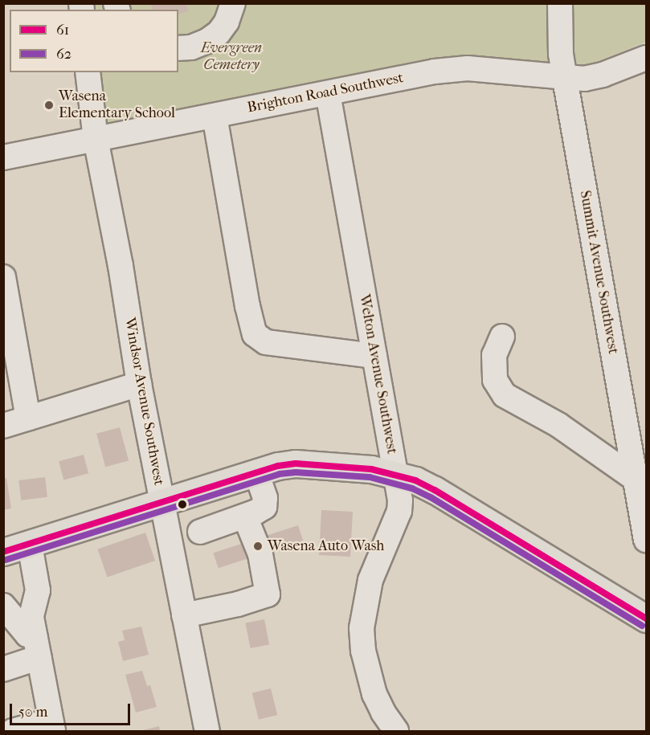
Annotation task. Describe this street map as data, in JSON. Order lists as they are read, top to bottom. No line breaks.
{"streets":{"street":["Brighton Road Southwest","Summit Avenue Southwest","Welton Avenue Southwest","Windsor Avenue Southwest"]},"crossings":[["Brighton Road Southwest","Summit Avenue Southwest"],["Brighton Road Southwest","Welton Avenue Southwest"],["Brighton Road Southwest","Windsor Avenue Southwest"]],"parks":["Evergreen Cemetery"],"places":["Wasena Elementary School","Wasena Auto Wash"],"lines":["transit line 61","transit line 62"],"legend":["61","62"],"scale_bar":"50 m"}
